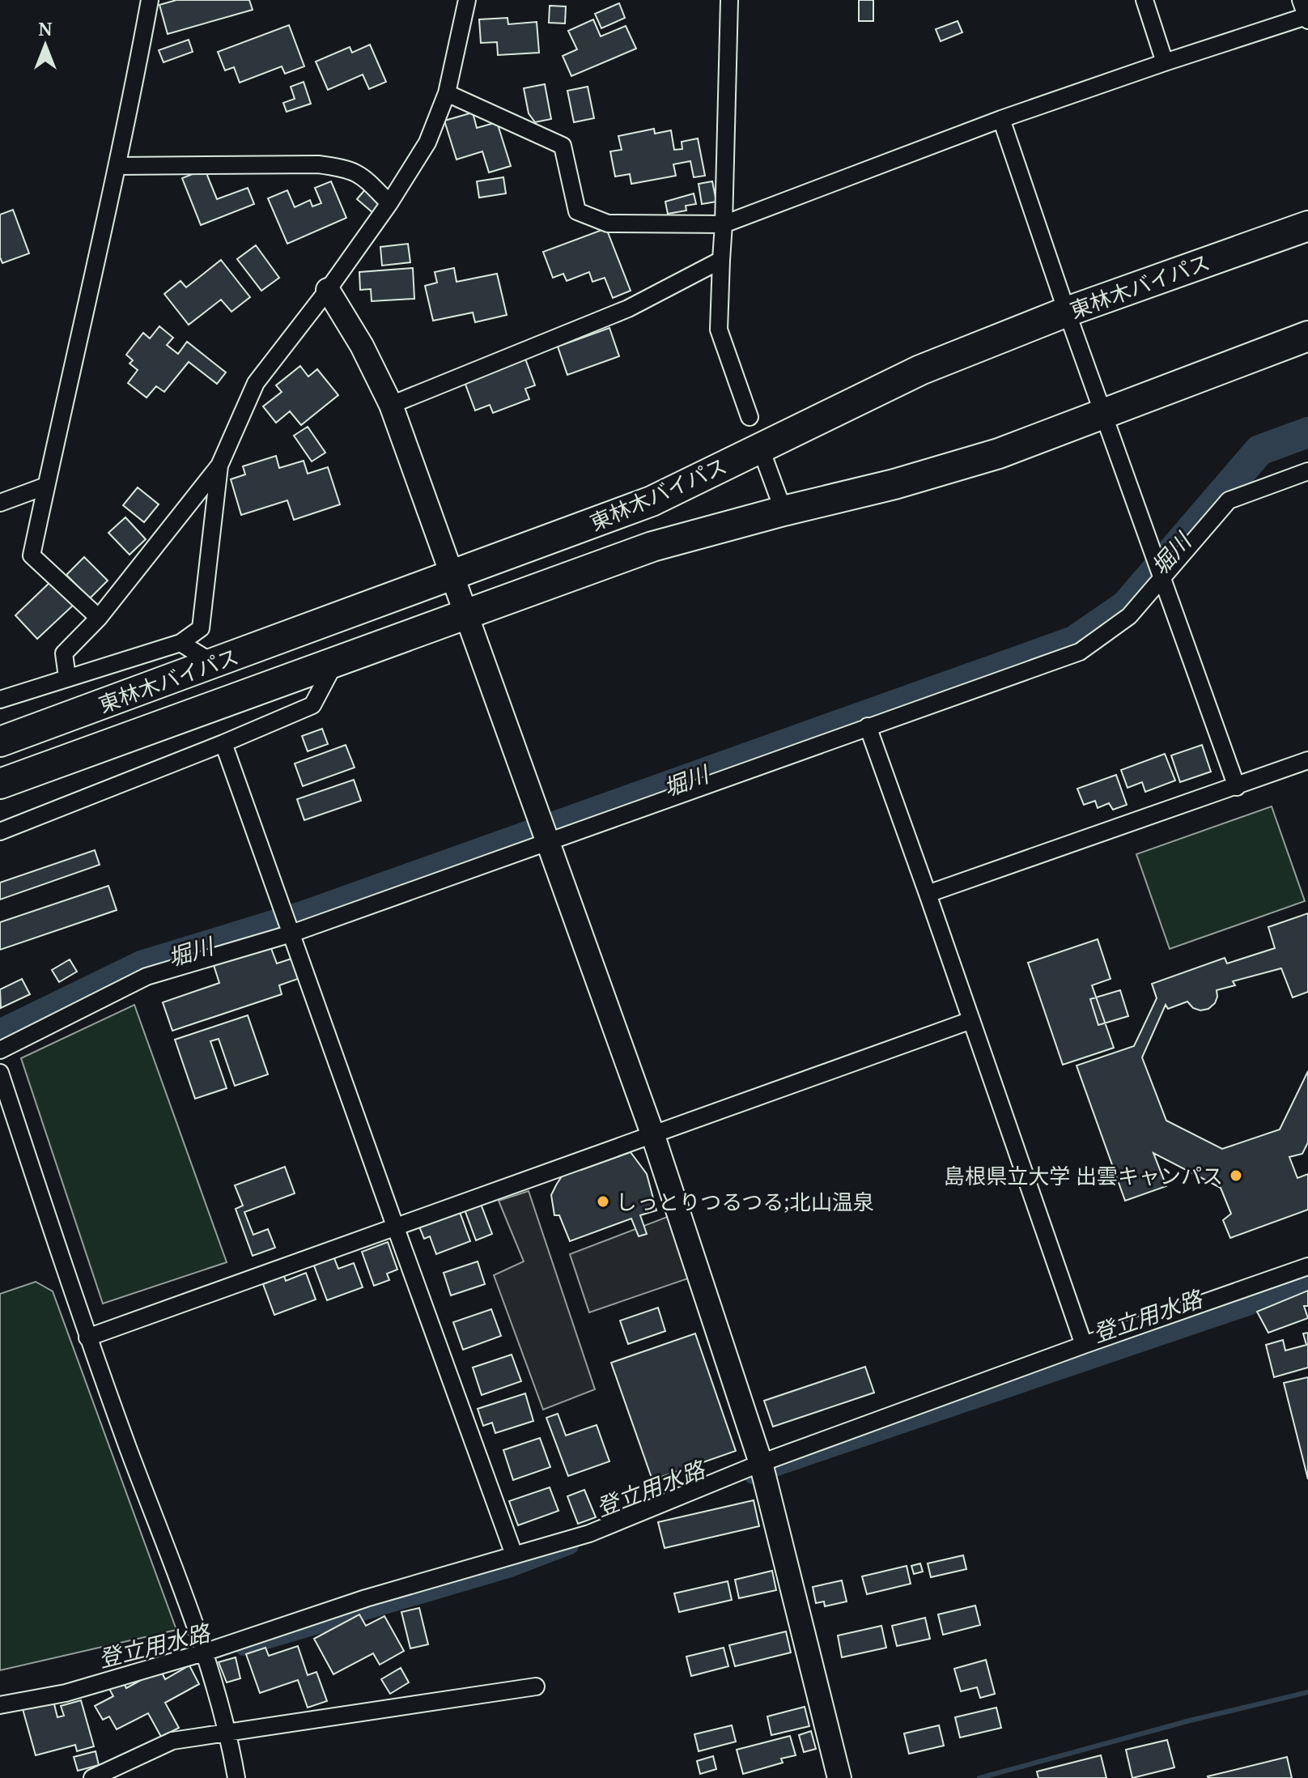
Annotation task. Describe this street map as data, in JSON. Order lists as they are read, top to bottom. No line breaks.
{"streets":{"highway":["東林木バイパス"]},"water":["堀川","登立用水路"],"places":["島根県立大学 出雲キャンパス","しっとりつるつる;北山温泉"],"north":"top"}
